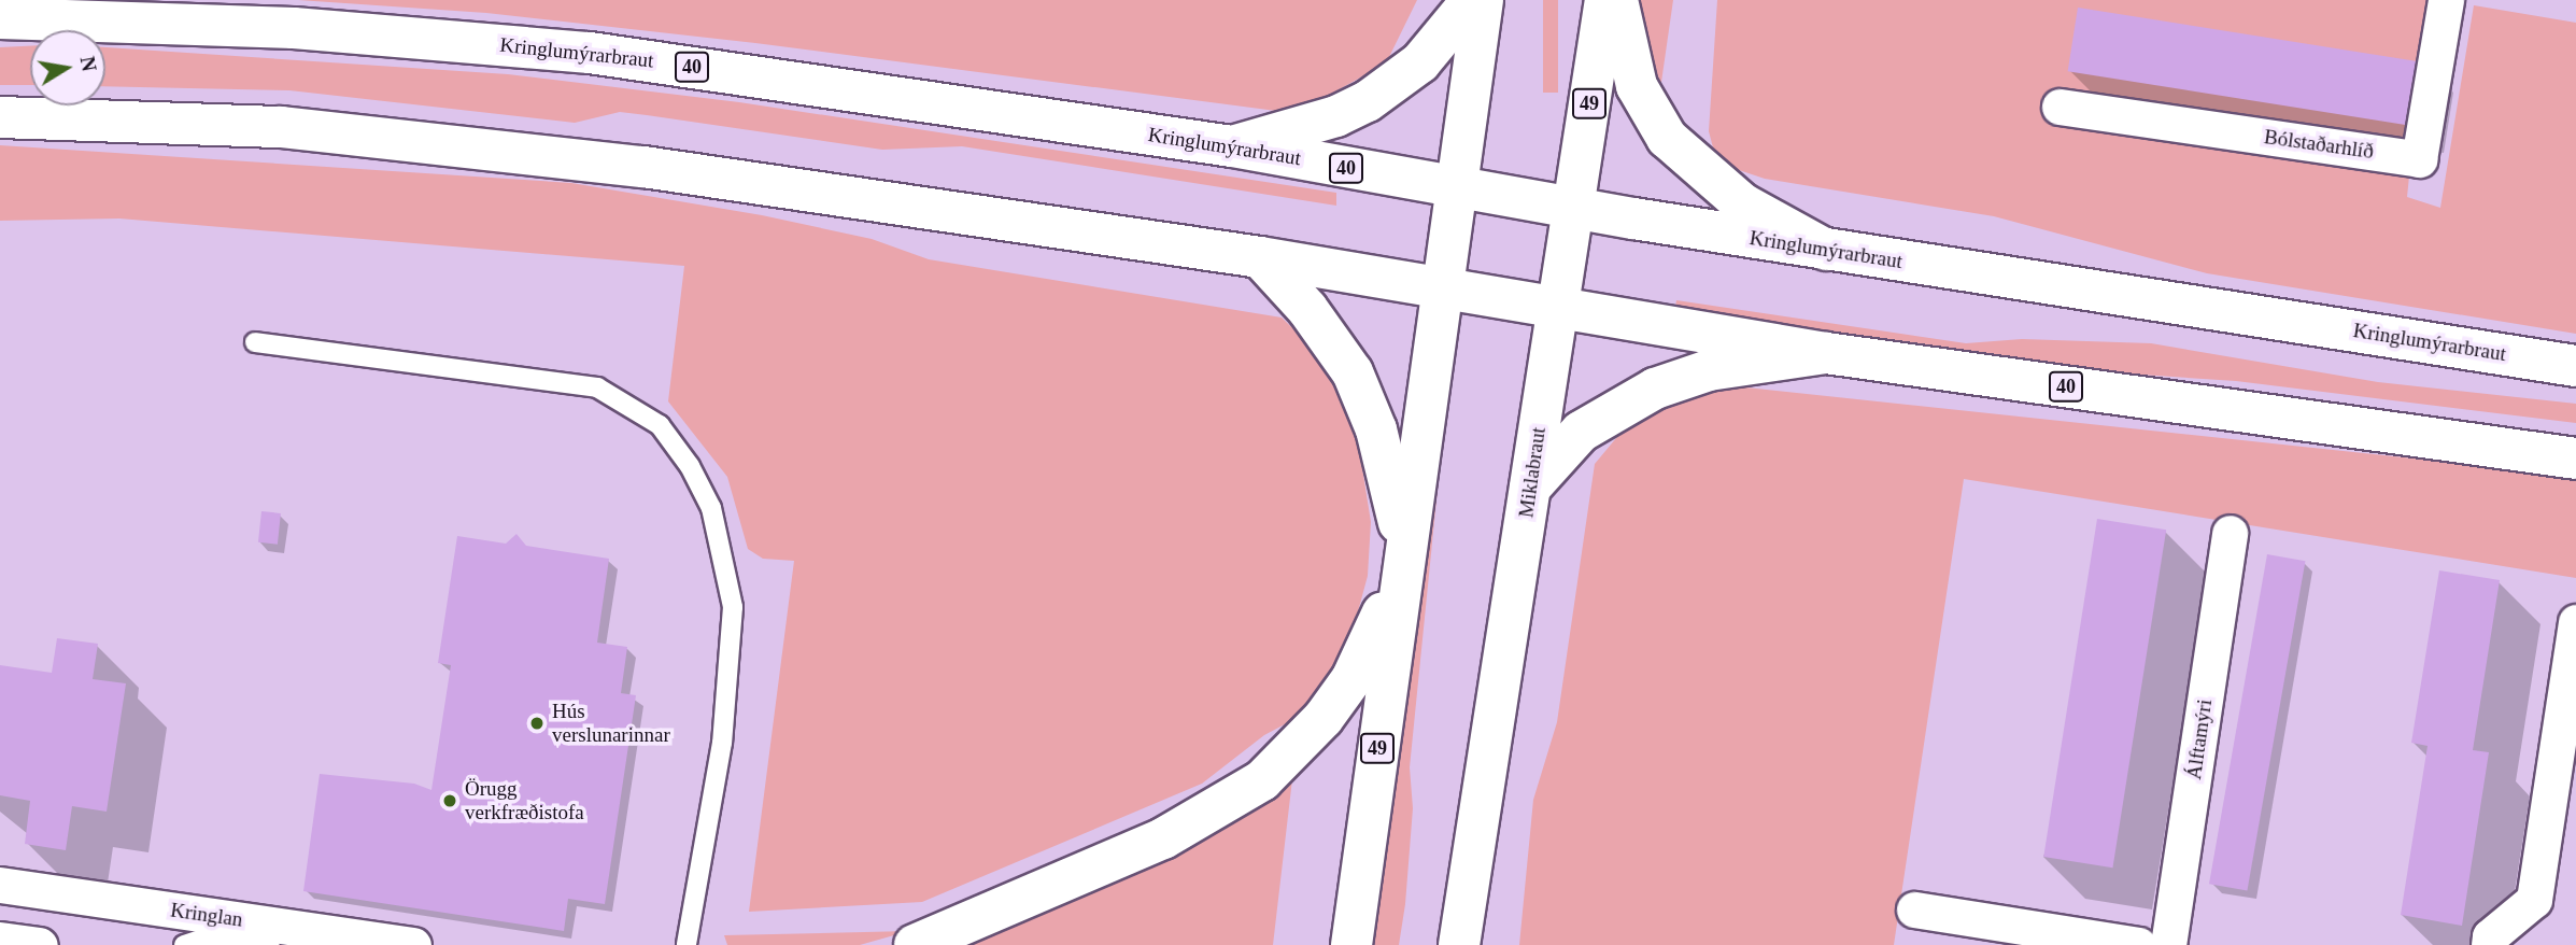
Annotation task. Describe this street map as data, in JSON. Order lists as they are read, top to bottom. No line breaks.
{"streets":{"main road":["Kringlumýrarbraut","40","49","Miklabraut"],"street":["Bólstaðarhlíð","Álftamýri","Kringlan"]},"crossings":[["Kringlumýrarbraut","49"],["Kringlumýrarbraut","Miklabraut"],["40","49"],["40","Miklabraut"]],"places":["Hús verslunarinnar","Örugg verkfræðistofa"],"north":"right"}
